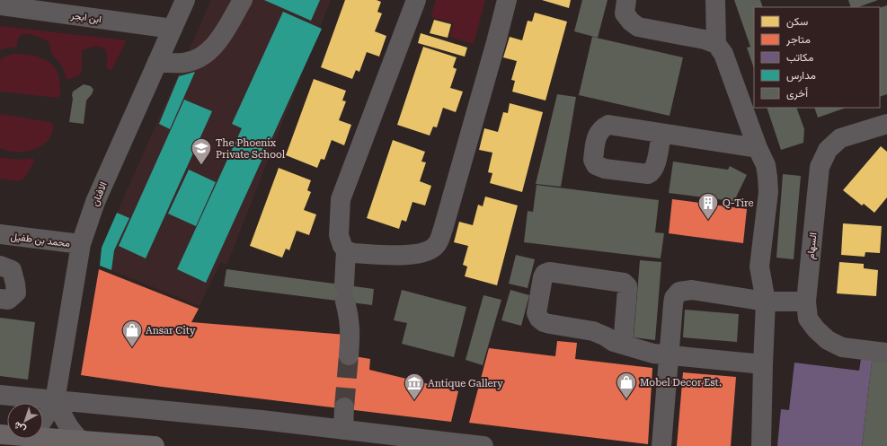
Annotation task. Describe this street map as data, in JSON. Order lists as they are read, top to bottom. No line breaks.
{"streets":{"street":["ابن ابجر","الافنان","محمد بن طفيل","السهام"]},"crossings":[["ابن ابجر","الافنان"],["الافنان","محمد بن طفيل"]],"places":{"school or university":["The Phoenix Private School"],"building":["Q-Tire"],"shop":["Ansar City","Mobel Decor Est."],"museum":["Antique Gallery"]},"legend":["سكن","متاجر","مكاتب","مدارس","أخرى"],"north":"bottom left"}
